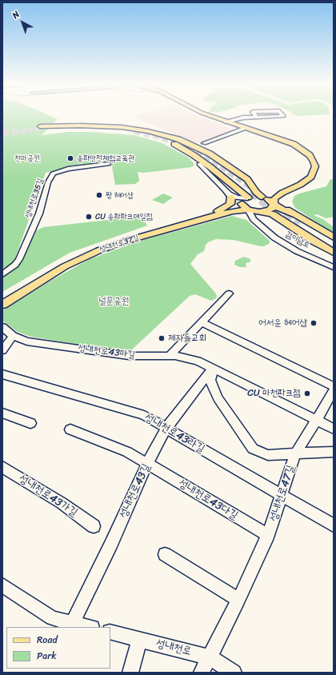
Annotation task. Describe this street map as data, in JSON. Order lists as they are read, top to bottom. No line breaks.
{"streets":{"main road":["성내천로37길"],"street":["성내천로35길","감이남로","성내천로43마길","성내천로43라길","성내천로43길","성내천로47길","성내천로43가길","성내천로43다길","성내천로"]},"crossings":[["감이남로","성내천로37길"],["성내천로43마길","성내천로43길"],["성내천로43마길","성내천로47길"],["성내천로43라길","성내천로43길"],["성내천로43라길","성내천로47길"],["성내천로43길","성내천로43다길"],["성내천로47길","성내천로43다길"],["성내천로47길","성내천로"]],"parks":["천마공원","널문공원"],"places":["송파안전체험교육관","짱 헤어샵","CU 송파파크데일점","어서윤 헤어샵","제자들교회","CU 마천파크점"],"legend":["Road","Park"],"north":"top left"}
